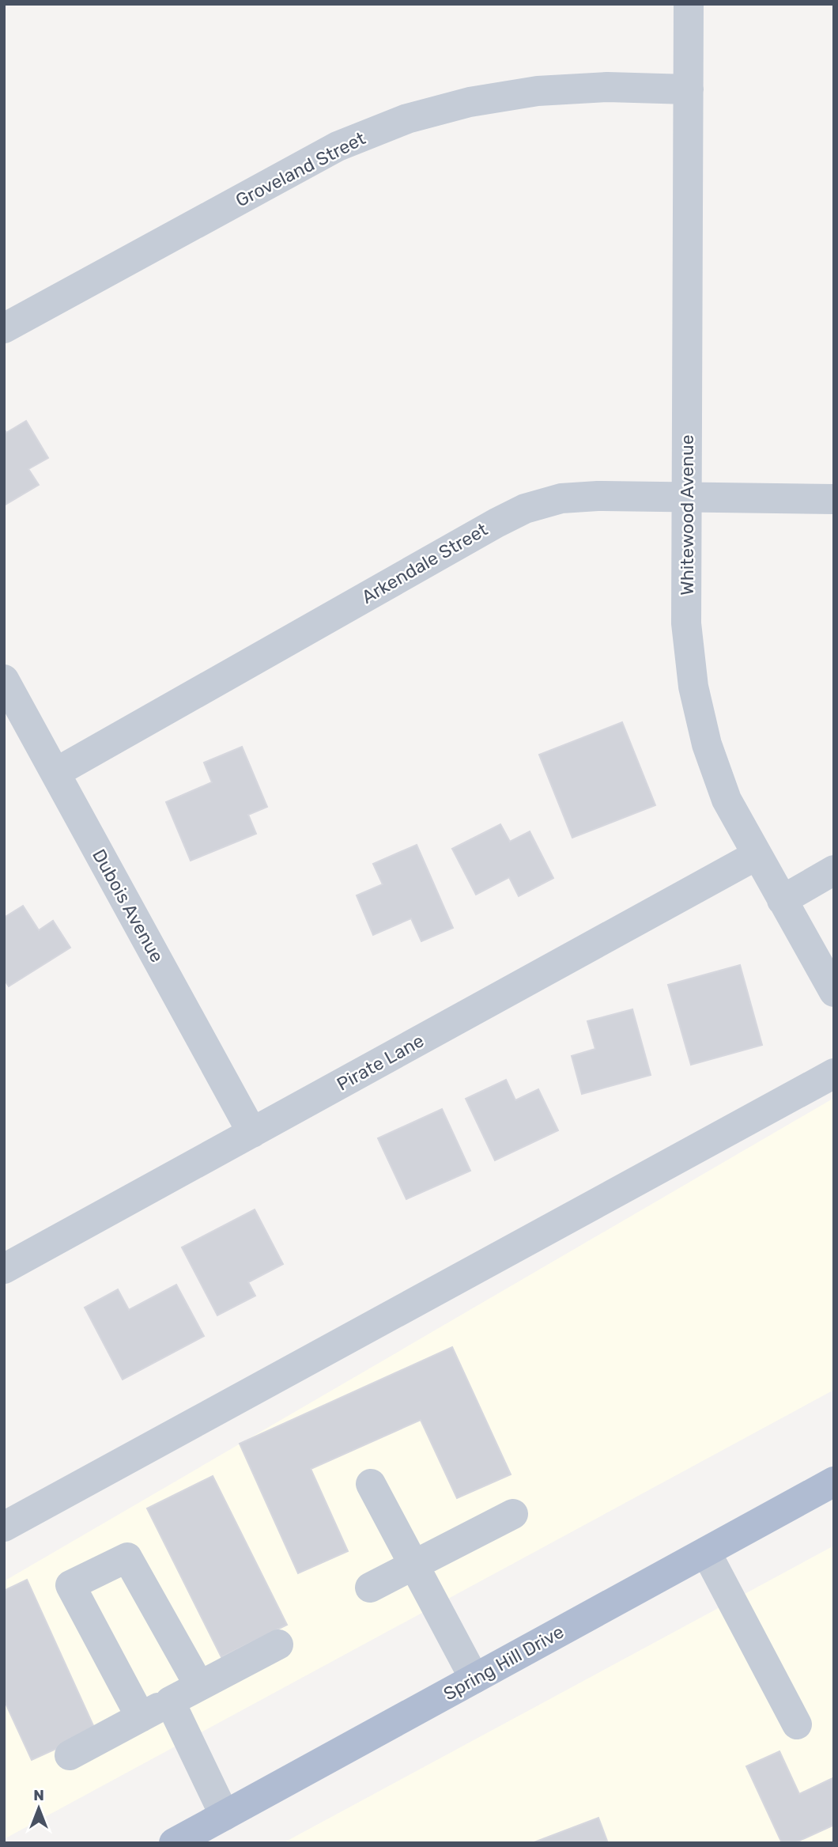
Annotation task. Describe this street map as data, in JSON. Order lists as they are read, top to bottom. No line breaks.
{"streets":{"main road":["Spring Hill Drive"],"street":["Groveland Street","Whitewood Avenue","Arkendale Street","Dubois Avenue","Pirate Lane"]},"crossings":[["Groveland Street","Whitewood Avenue"],["Whitewood Avenue","Arkendale Street"],["Whitewood Avenue","Pirate Lane"],["Arkendale Street","Dubois Avenue"],["Dubois Avenue","Pirate Lane"]],"north":"top"}
